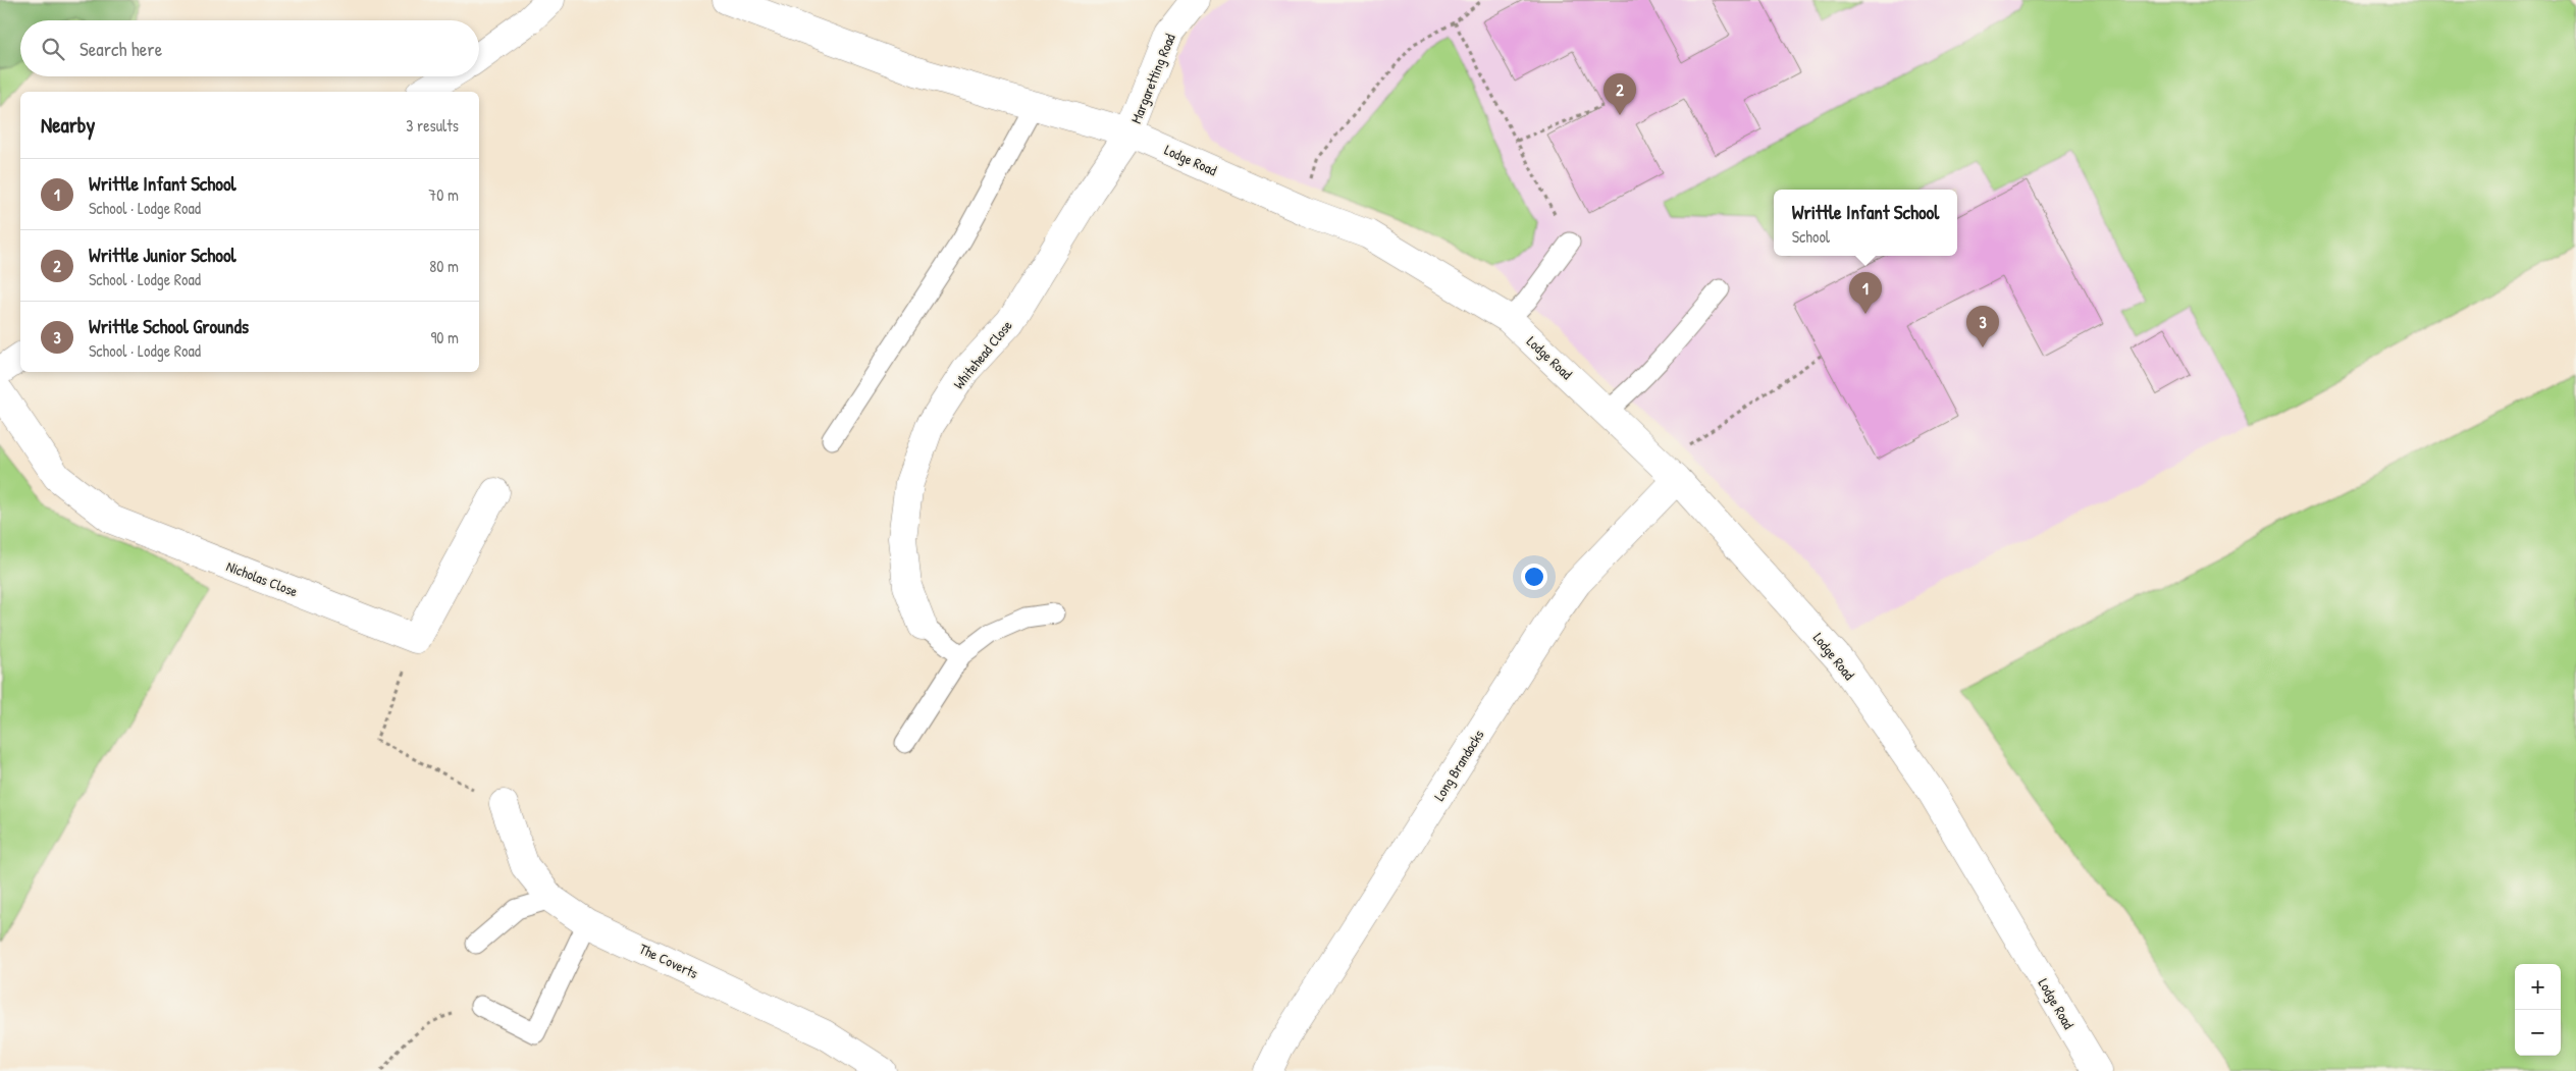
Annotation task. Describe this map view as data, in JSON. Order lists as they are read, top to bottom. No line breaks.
{"streets":{"street":["Margaretting Road","Lodge Road","Whitehead Close","Nicholas Close","Long Brandocks","The Coverts"]},"crossings":[["Margaretting Road","Lodge Road"],["Margaretting Road","Whitehead Close"],["Lodge Road","Whitehead Close"],["Lodge Road","Long Brandocks"]],"page":{"search":"Search here","pins":["2","1","3"],"heading":["Nearby","3 results"],"list":[{"mark":"1","name":"Writtle Infant School","note":"School · Lodge Road","value":"70 m"},{"mark":"2","name":"Writtle Junior School","note":"School · Lodge Road","value":"80 m"},{"mark":"3","name":"Writtle School Grounds","note":"School · Lodge Road","value":"90 m"}],"popup":["Writtle Infant School","School"],"map_buttons":["+","−"]}}
